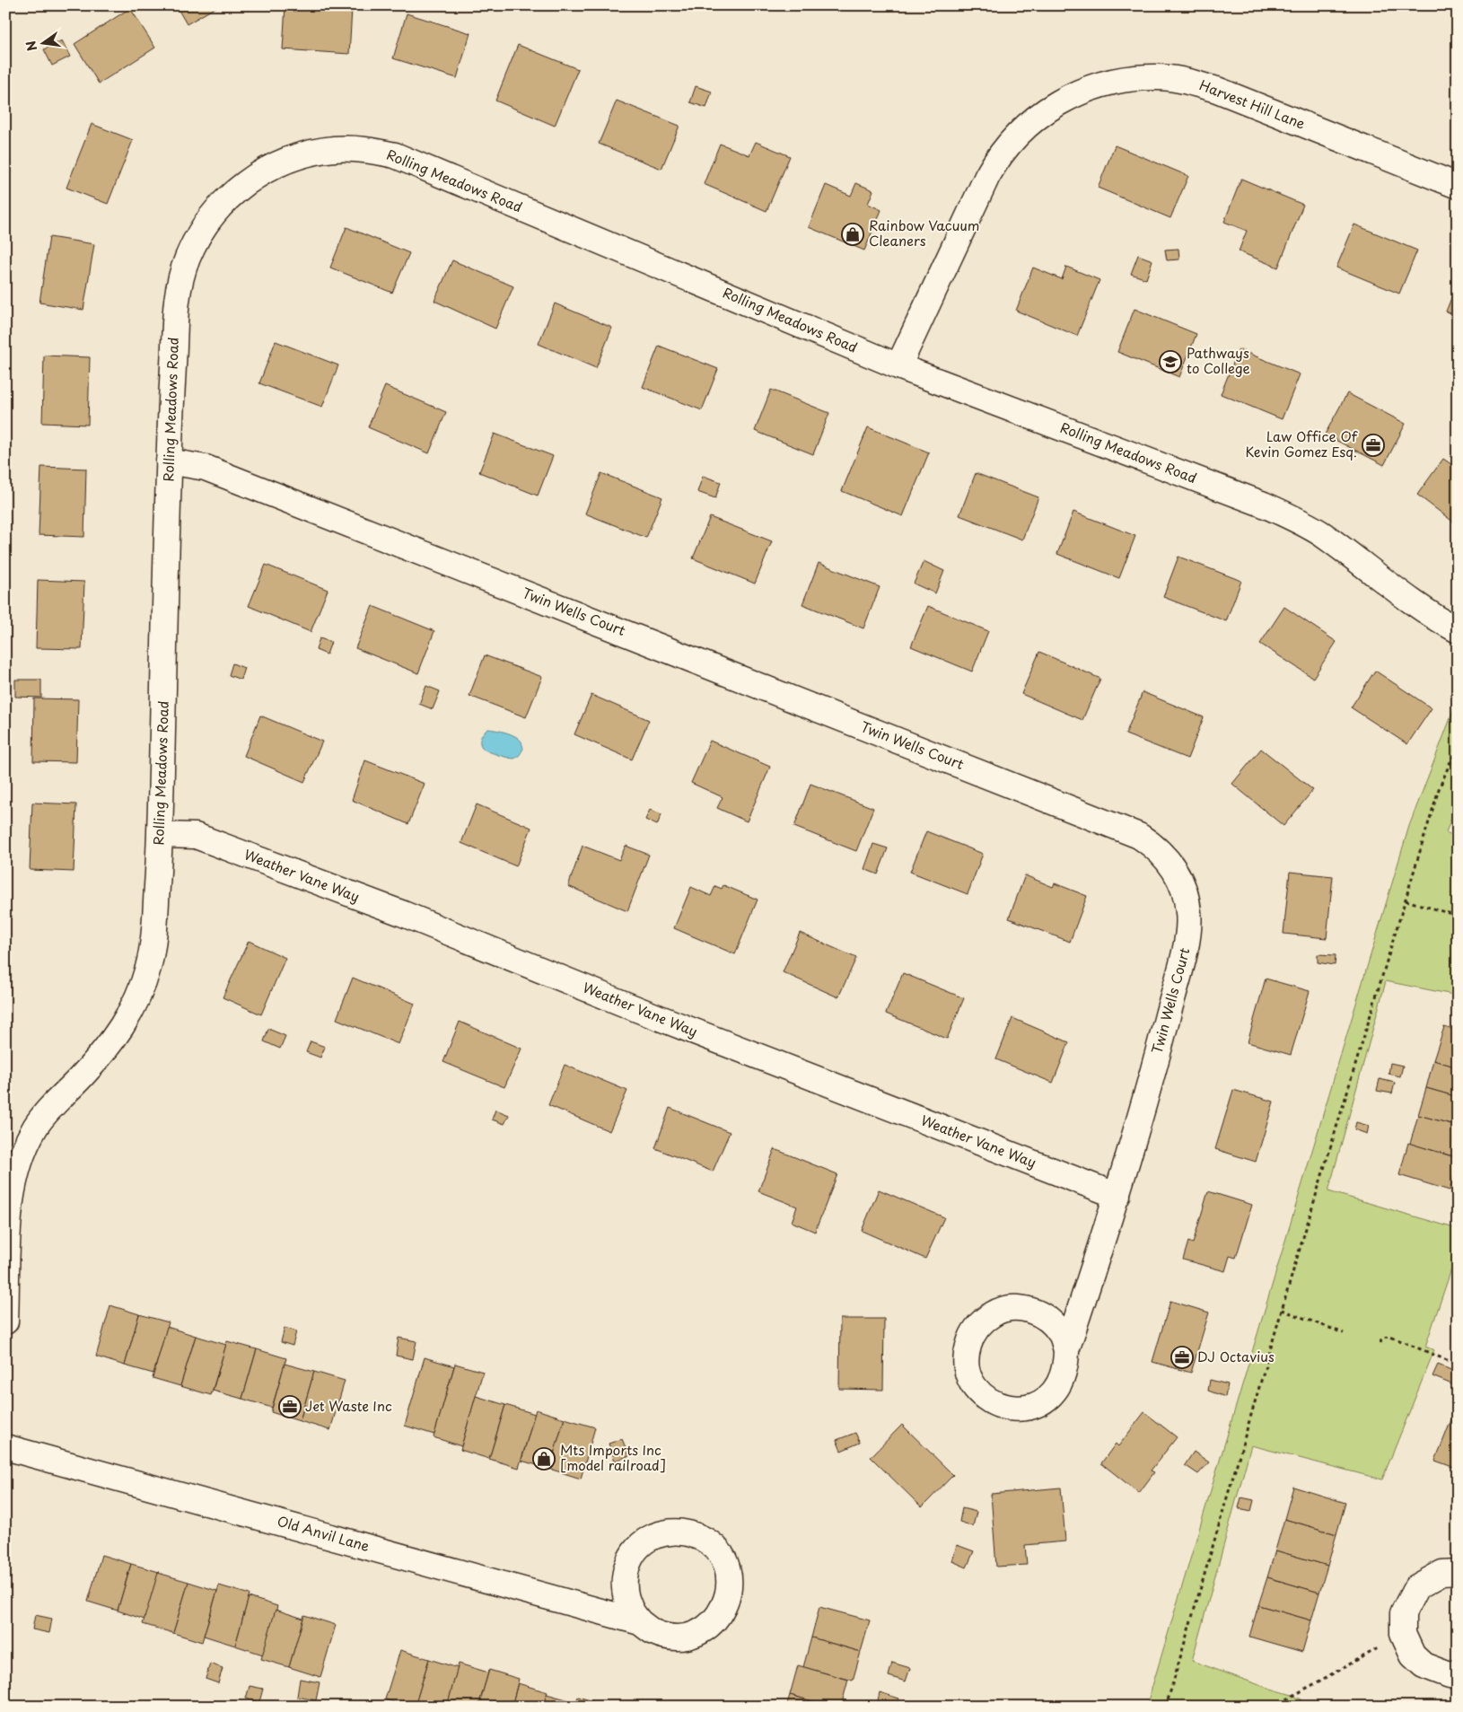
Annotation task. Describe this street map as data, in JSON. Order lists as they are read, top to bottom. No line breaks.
{"streets":{"street":["Harvest Hill Lane","Rolling Meadows Road","Twin Wells Court","Weather Vane Way","Old Anvil Lane"]},"crossings":[["Harvest Hill Lane","Rolling Meadows Road"],["Rolling Meadows Road","Twin Wells Court"],["Rolling Meadows Road","Weather Vane Way"],["Twin Wells Court","Weather Vane Way"]],"places":{"shop":["Rainbow Vacuum Cleaners","Mts Imports Inc [model railroad]"],"school or university":["Pathways to College"],"office":["Law Office Of Kevin Gomez Esq.","DJ Octavius","Jet Waste Inc"]},"north":"left"}
